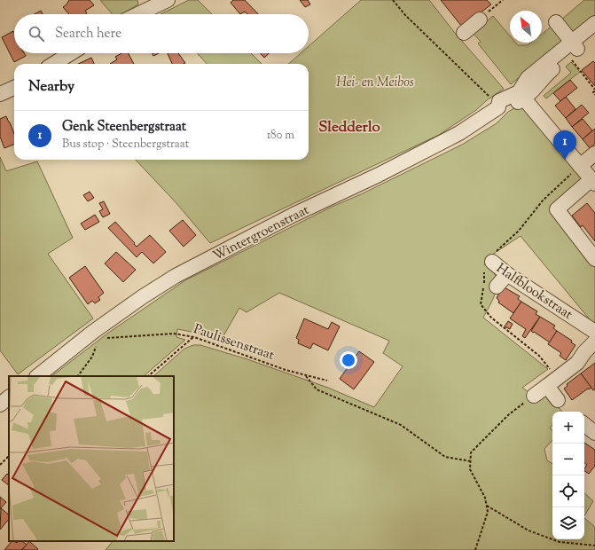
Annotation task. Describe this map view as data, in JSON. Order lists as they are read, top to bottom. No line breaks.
{"streets":{"street":["Wintergroenstraat","Halfblookstraat"],"path":["Paulissenstraat"]},"crossings":[["Wintergroenstraat","Paulissenstraat"]],"districts":["Sledderlo"],"parks":["Hei- en Meibos"],"north":"top left","page":{"search":"Search here","heading":"Nearby","list":[{"mark":"1","name":"Genk Steenbergstraat","note":"Bus stop · Steenbergstraat","value":"180 m"}],"pins":"1","map_buttons":["+","−"]}}
